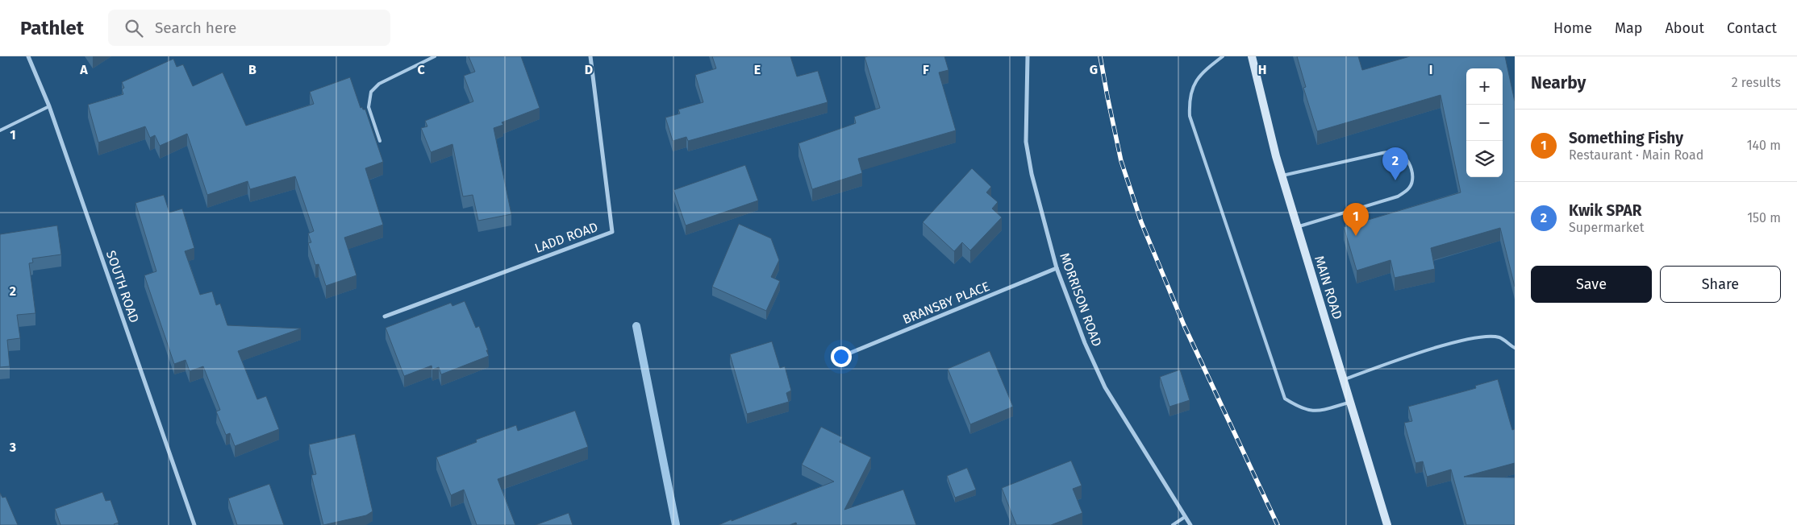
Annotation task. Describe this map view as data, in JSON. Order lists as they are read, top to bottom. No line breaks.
{"streets":{"main road":["MAIN ROAD"],"street":["LADD ROAD","SOUTH ROAD","MORRISON ROAD","BRANSBY PLACE"]},"crossings":[["MORRISON ROAD","BRANSBY PLACE"]],"page":{"header":"Pathlet","search":"Search here","nav":["Home","Map","About","Contact"],"heading":["Nearby","2 results"],"map_buttons":["+","−"],"list":[{"mark":"1","name":"Something Fishy","note":"Restaurant · Main Road","value":"140 m"},{"mark":"2","name":"Kwik SPAR","note":"Supermarket","value":"150 m"}],"pins":["2","1"],"buttons":["Save","Share"]},"grid":{"columns":["A","B","C","D","E","F","G","H","I"],"rows":["1","2","3"]}}
